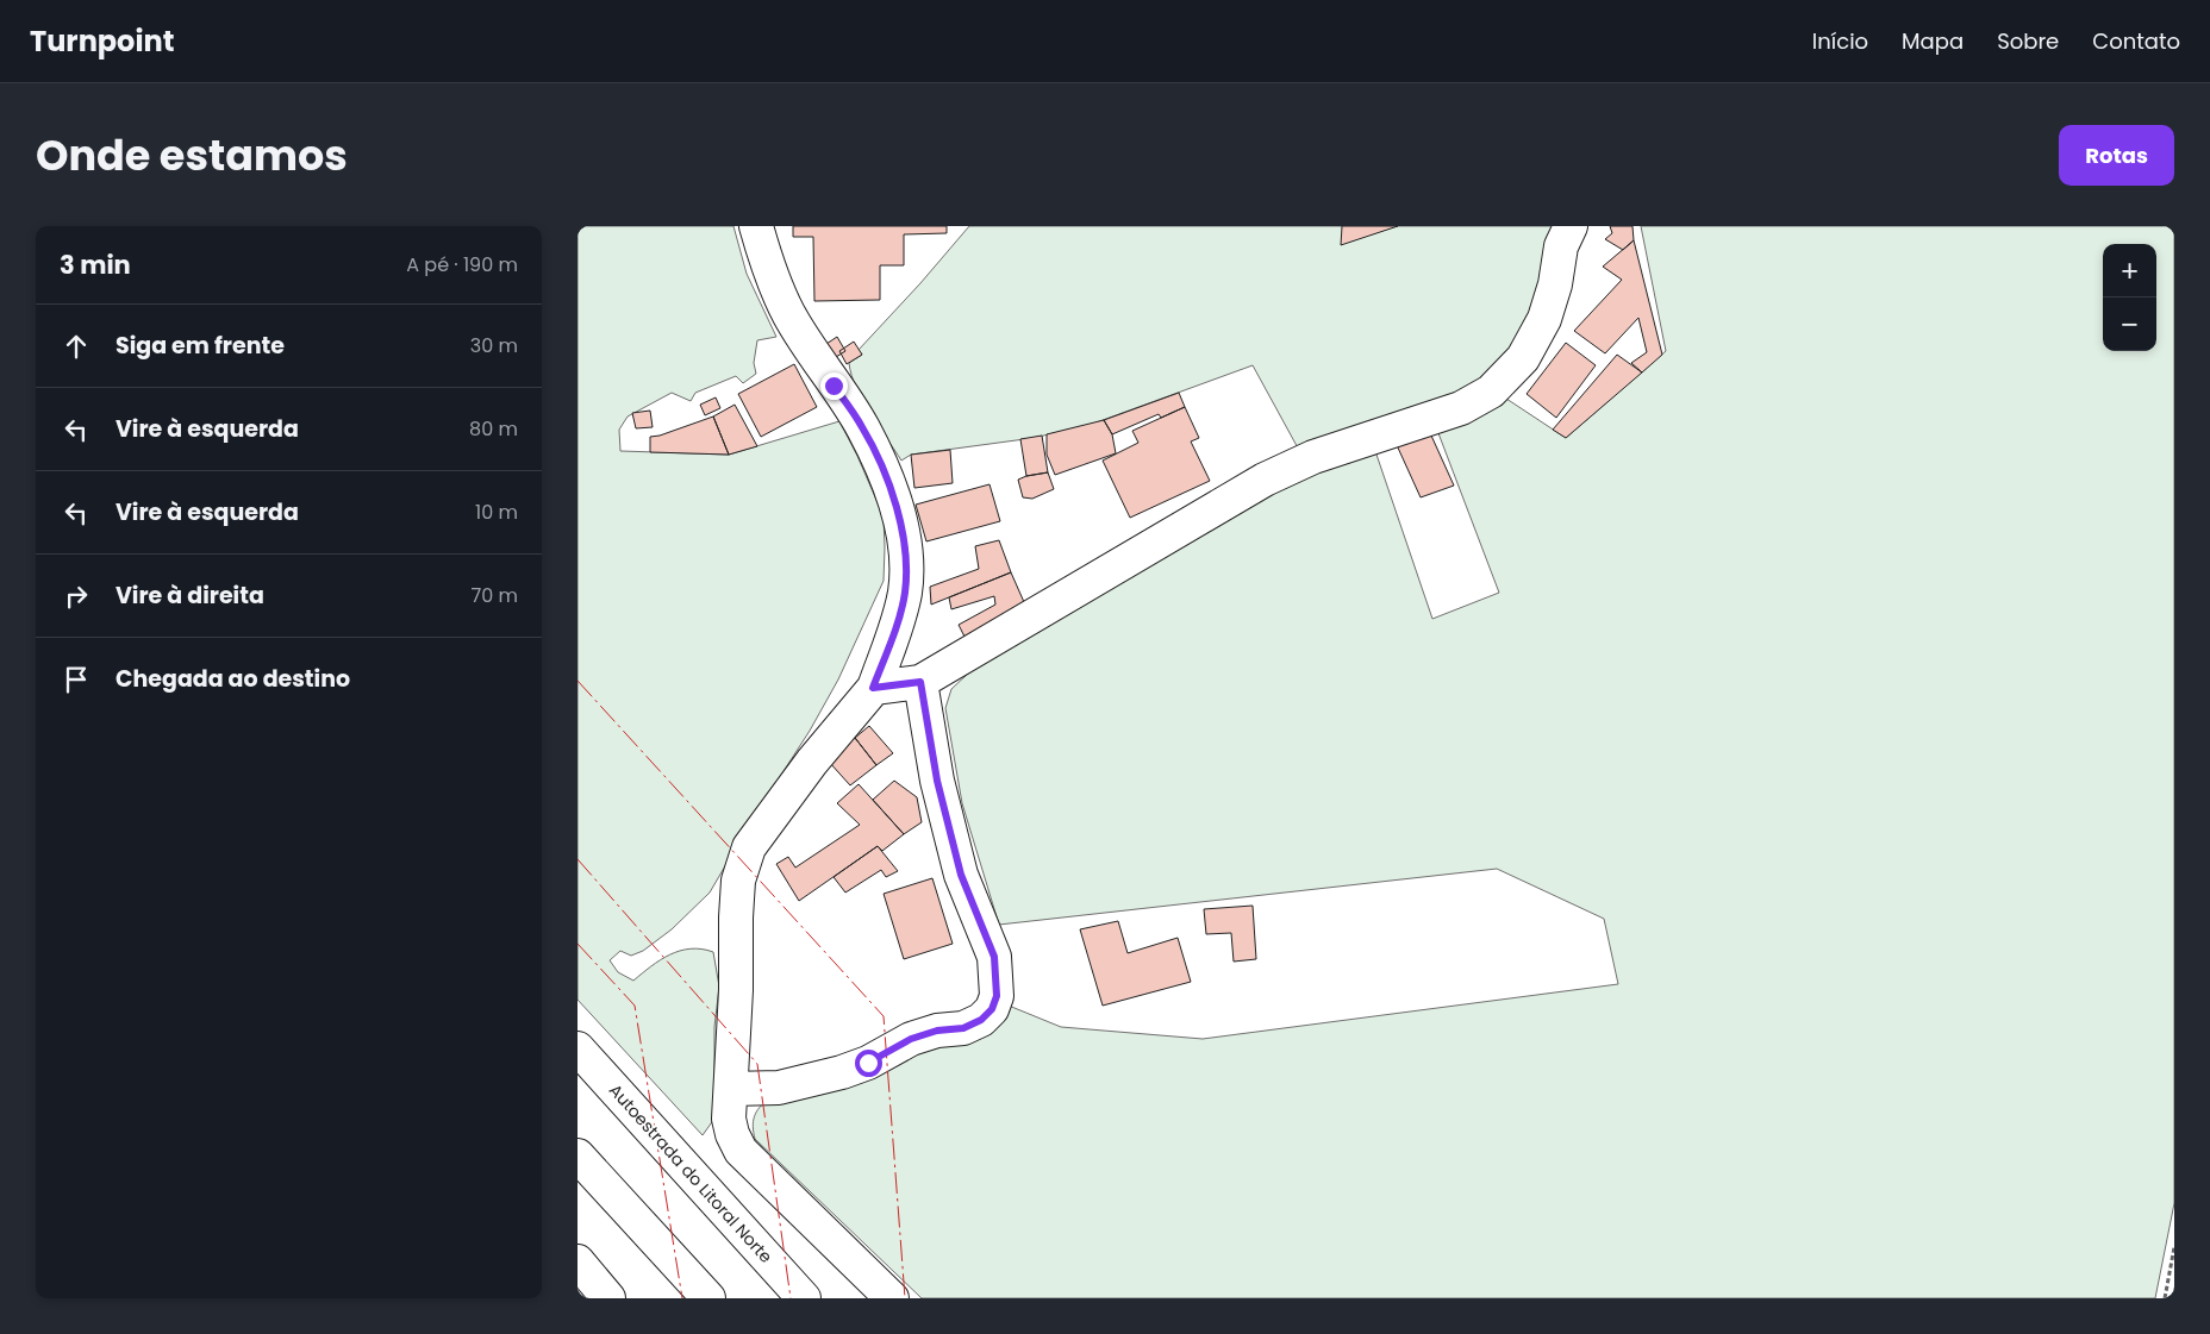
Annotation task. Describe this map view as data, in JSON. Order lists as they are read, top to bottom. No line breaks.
{"streets":{"main road":["Autoestrada do Litoral Norte"]},"page":{"header":"Turnpoint","nav":["Início","Mapa","Sobre","Contato"],"title":"Onde estamos","buttons":"Rotas","heading":["3 min","A pé · 190 m"],"map_buttons":["+","−"],"list":[["Siga em frente","30 m"],["Vire à esquerda","80 m"],["Vire à esquerda","10 m"],["Vire à direita","70 m"],"Chegada ao destino"]}}
